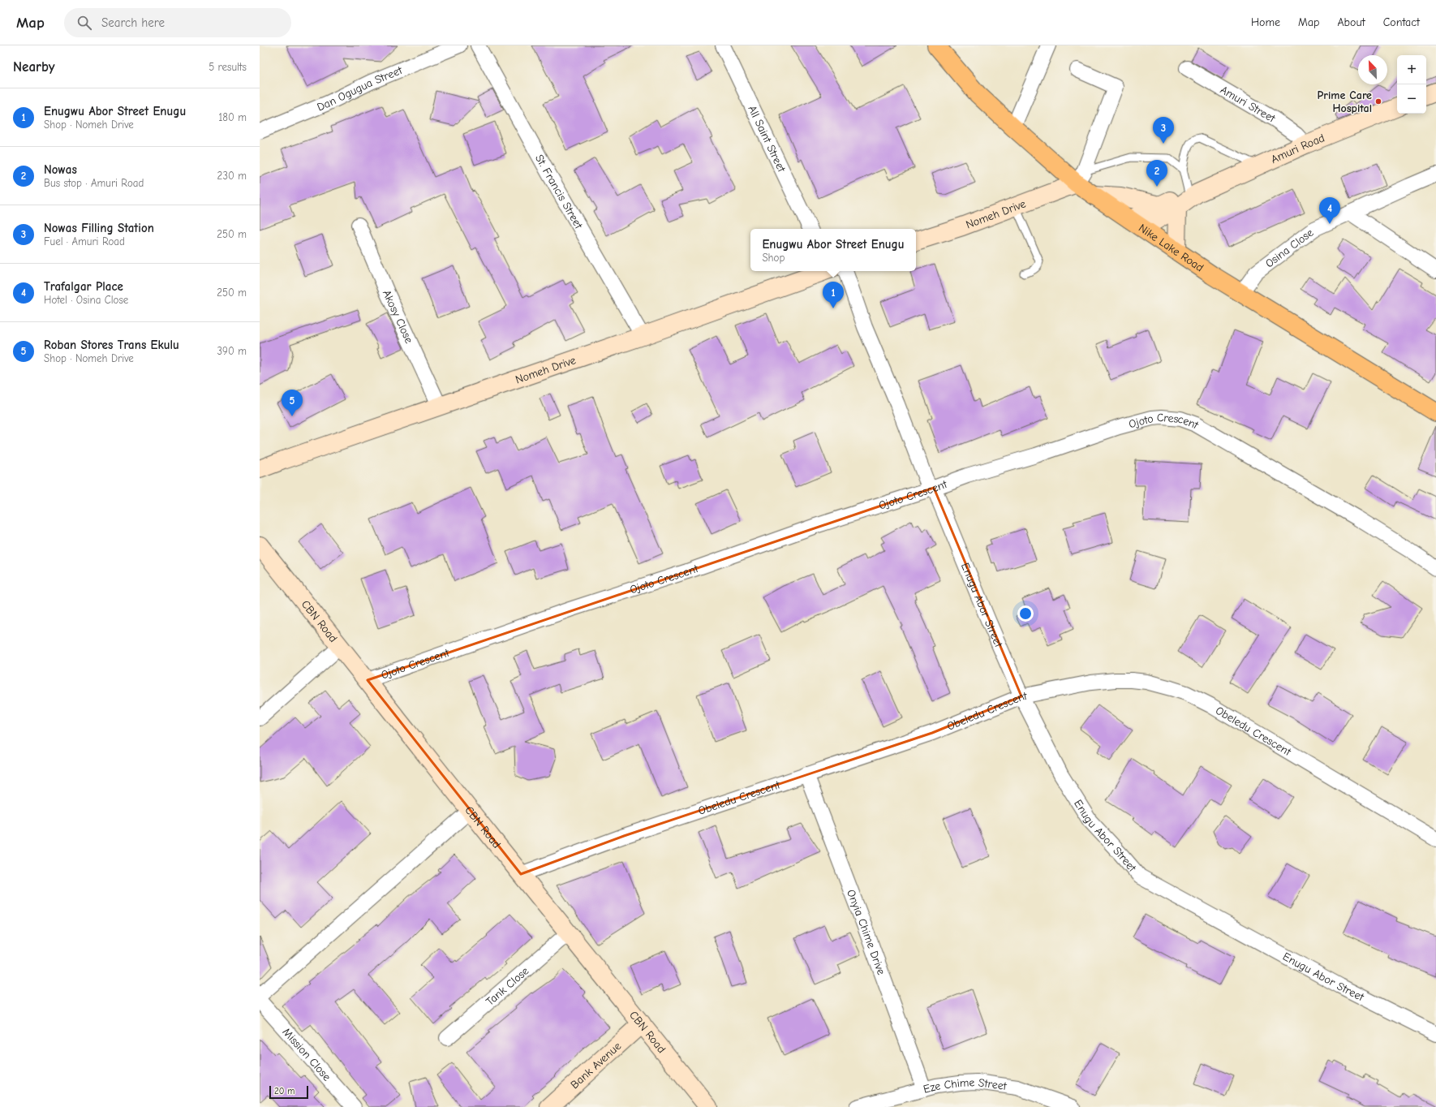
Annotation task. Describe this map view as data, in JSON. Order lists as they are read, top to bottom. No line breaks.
{"streets":{"main road":["Amuri Road","Nomeh Drive","Nike Lake Road","CBN Road","Bank Avenue"],"street":["Dan Ogugua Street","Amuri Street","All Saint Street","St. Francis Street","Osina Close","Akosy Close","Ojoto Crescent","Enugu Abor Street","Obeledu Crescent","Onyia Chime Drive","Tank Close","Mission Close","Eze Chime Street"]},"crossings":[["Amuri Street","Amuri Road"],["Amuri Road","Nike Lake Road"],["St. Francis Street","Nomeh Drive"],["Nomeh Drive","Nike Lake Road"],["Nomeh Drive","Akosy Close"],["Nike Lake Road","Osina Close"],["Ojoto Crescent","Enugu Abor Street"],["Ojoto Crescent","CBN Road"],["Enugu Abor Street","Obeledu Crescent"],["CBN Road","Obeledu Crescent"],["CBN Road","Tank Close"],["CBN Road","Bank Avenue"],["Obeledu Crescent","Onyia Chime Drive"],["Onyia Chime Drive","Eze Chime Street"]],"places":["Prime Care Hospital"],"scale_bar":"20 m","north":"top left","page":{"header":"Map","search":"Search here","nav":["Home","Map","About","Contact"],"heading":["Nearby","5 results"],"map_buttons":["+","−"],"list":[{"mark":"1","name":"Enugwu Abor Street Enugu","note":"Shop · Nomeh Drive","value":"180 m"},{"mark":"2","name":"Nowas","note":"Bus stop · Amuri Road","value":"230 m"},{"mark":"3","name":"Nowas Filling Station","note":"Fuel · Amuri Road","value":"250 m"},{"mark":"4","name":"Trafalgar Place","note":"Hotel · Osina Close","value":"250 m"},{"mark":"5","name":"Roban Stores Trans Ekulu","note":"Shop · Nomeh Drive","value":"390 m"}],"pins":["3","2","4","1","5"],"popup":["Enugwu Abor Street Enugu","Shop"],"scale":"20 m"}}
